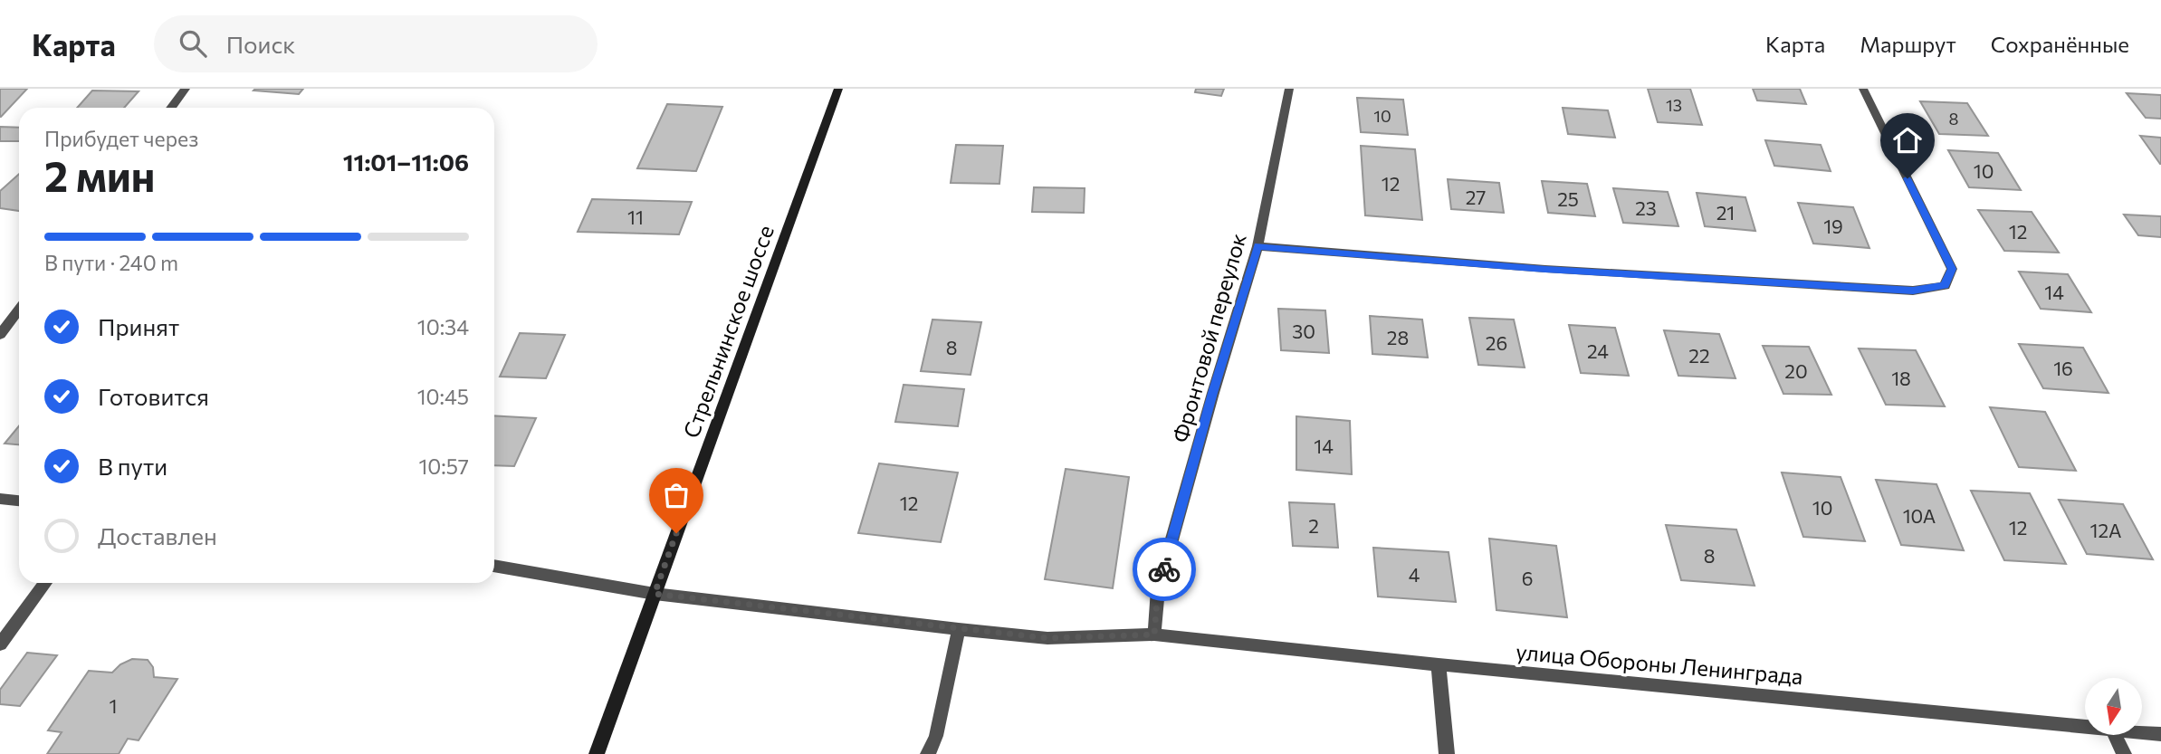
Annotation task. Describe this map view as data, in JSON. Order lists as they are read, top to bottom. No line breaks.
{"streets":{"main road":["Стрельнинское шоссе"],"street":["Фронтовой переулок","улица Обороны Ленинграда"]},"crossings":[["Стрельнинское шоссе","улица Обороны Ленинграда"],["Фронтовой переулок","улица Обороны Ленинграда"]],"house_numbers":["13","10","8","10","12","27","25","23","21","11","19","12","14","30","28","26","8","24","22","16","20","18","14","12","10","10А","2","12","12А","8","4","6","1"],"north":"bottom","page":{"header":"Карта","search":"Поиск","nav":["Карта","Маршрут","Сохранённые"],"heading":["2 мин","Прибудет через","11:01–11:06"],"bar":"В пути · 240 m","list":[["Принят","10:34"],["Готовится","10:45"],["В пути","10:57"],"Доставлен"]}}
